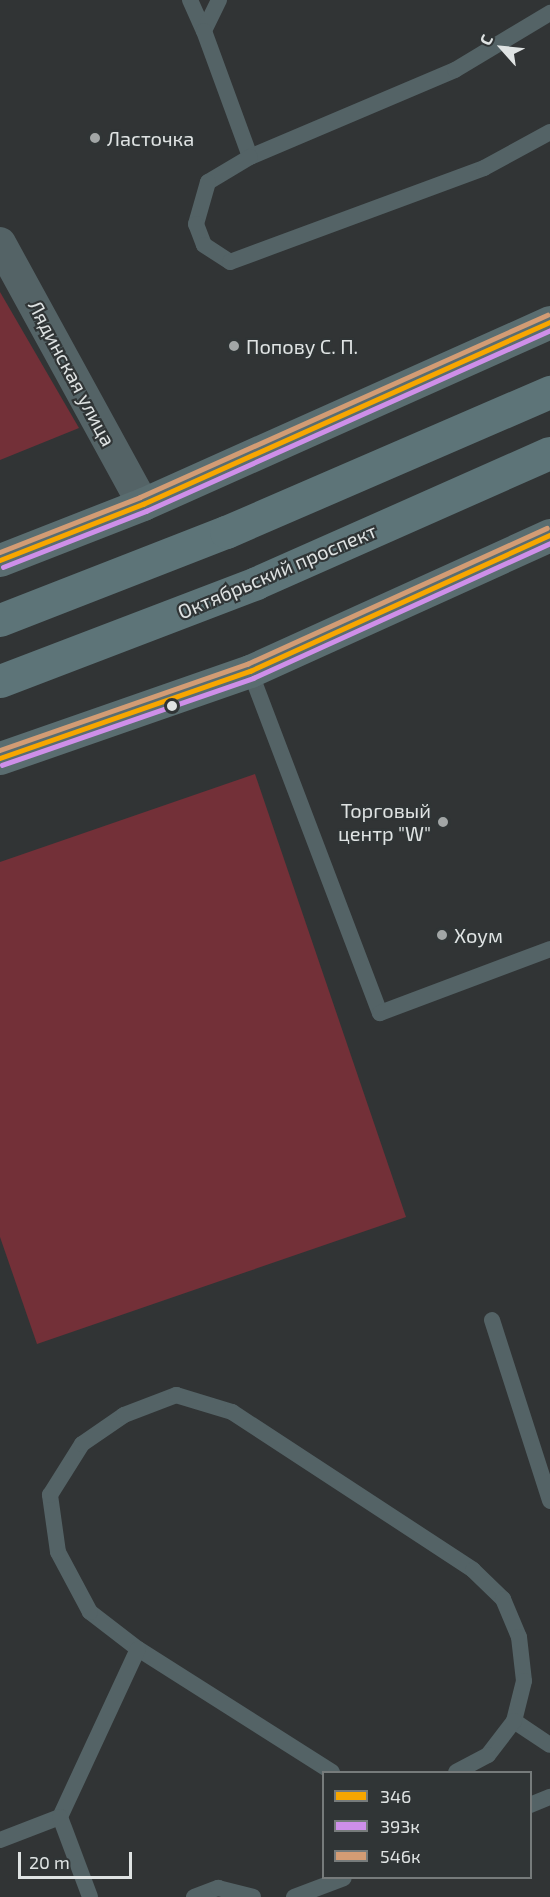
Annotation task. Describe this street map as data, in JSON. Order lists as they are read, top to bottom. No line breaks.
{"streets":{"main road":["Октябрьский проспект"],"street":["Лядинская улица"]},"places":["Ласточка","Попову С. П.","Торговый центр \"W\"","Хоум"],"lines":["transit line 546к","transit line 346","transit line 393к"],"legend":["346","393к","546к"],"scale_bar":"20 m","north":"top left"}
